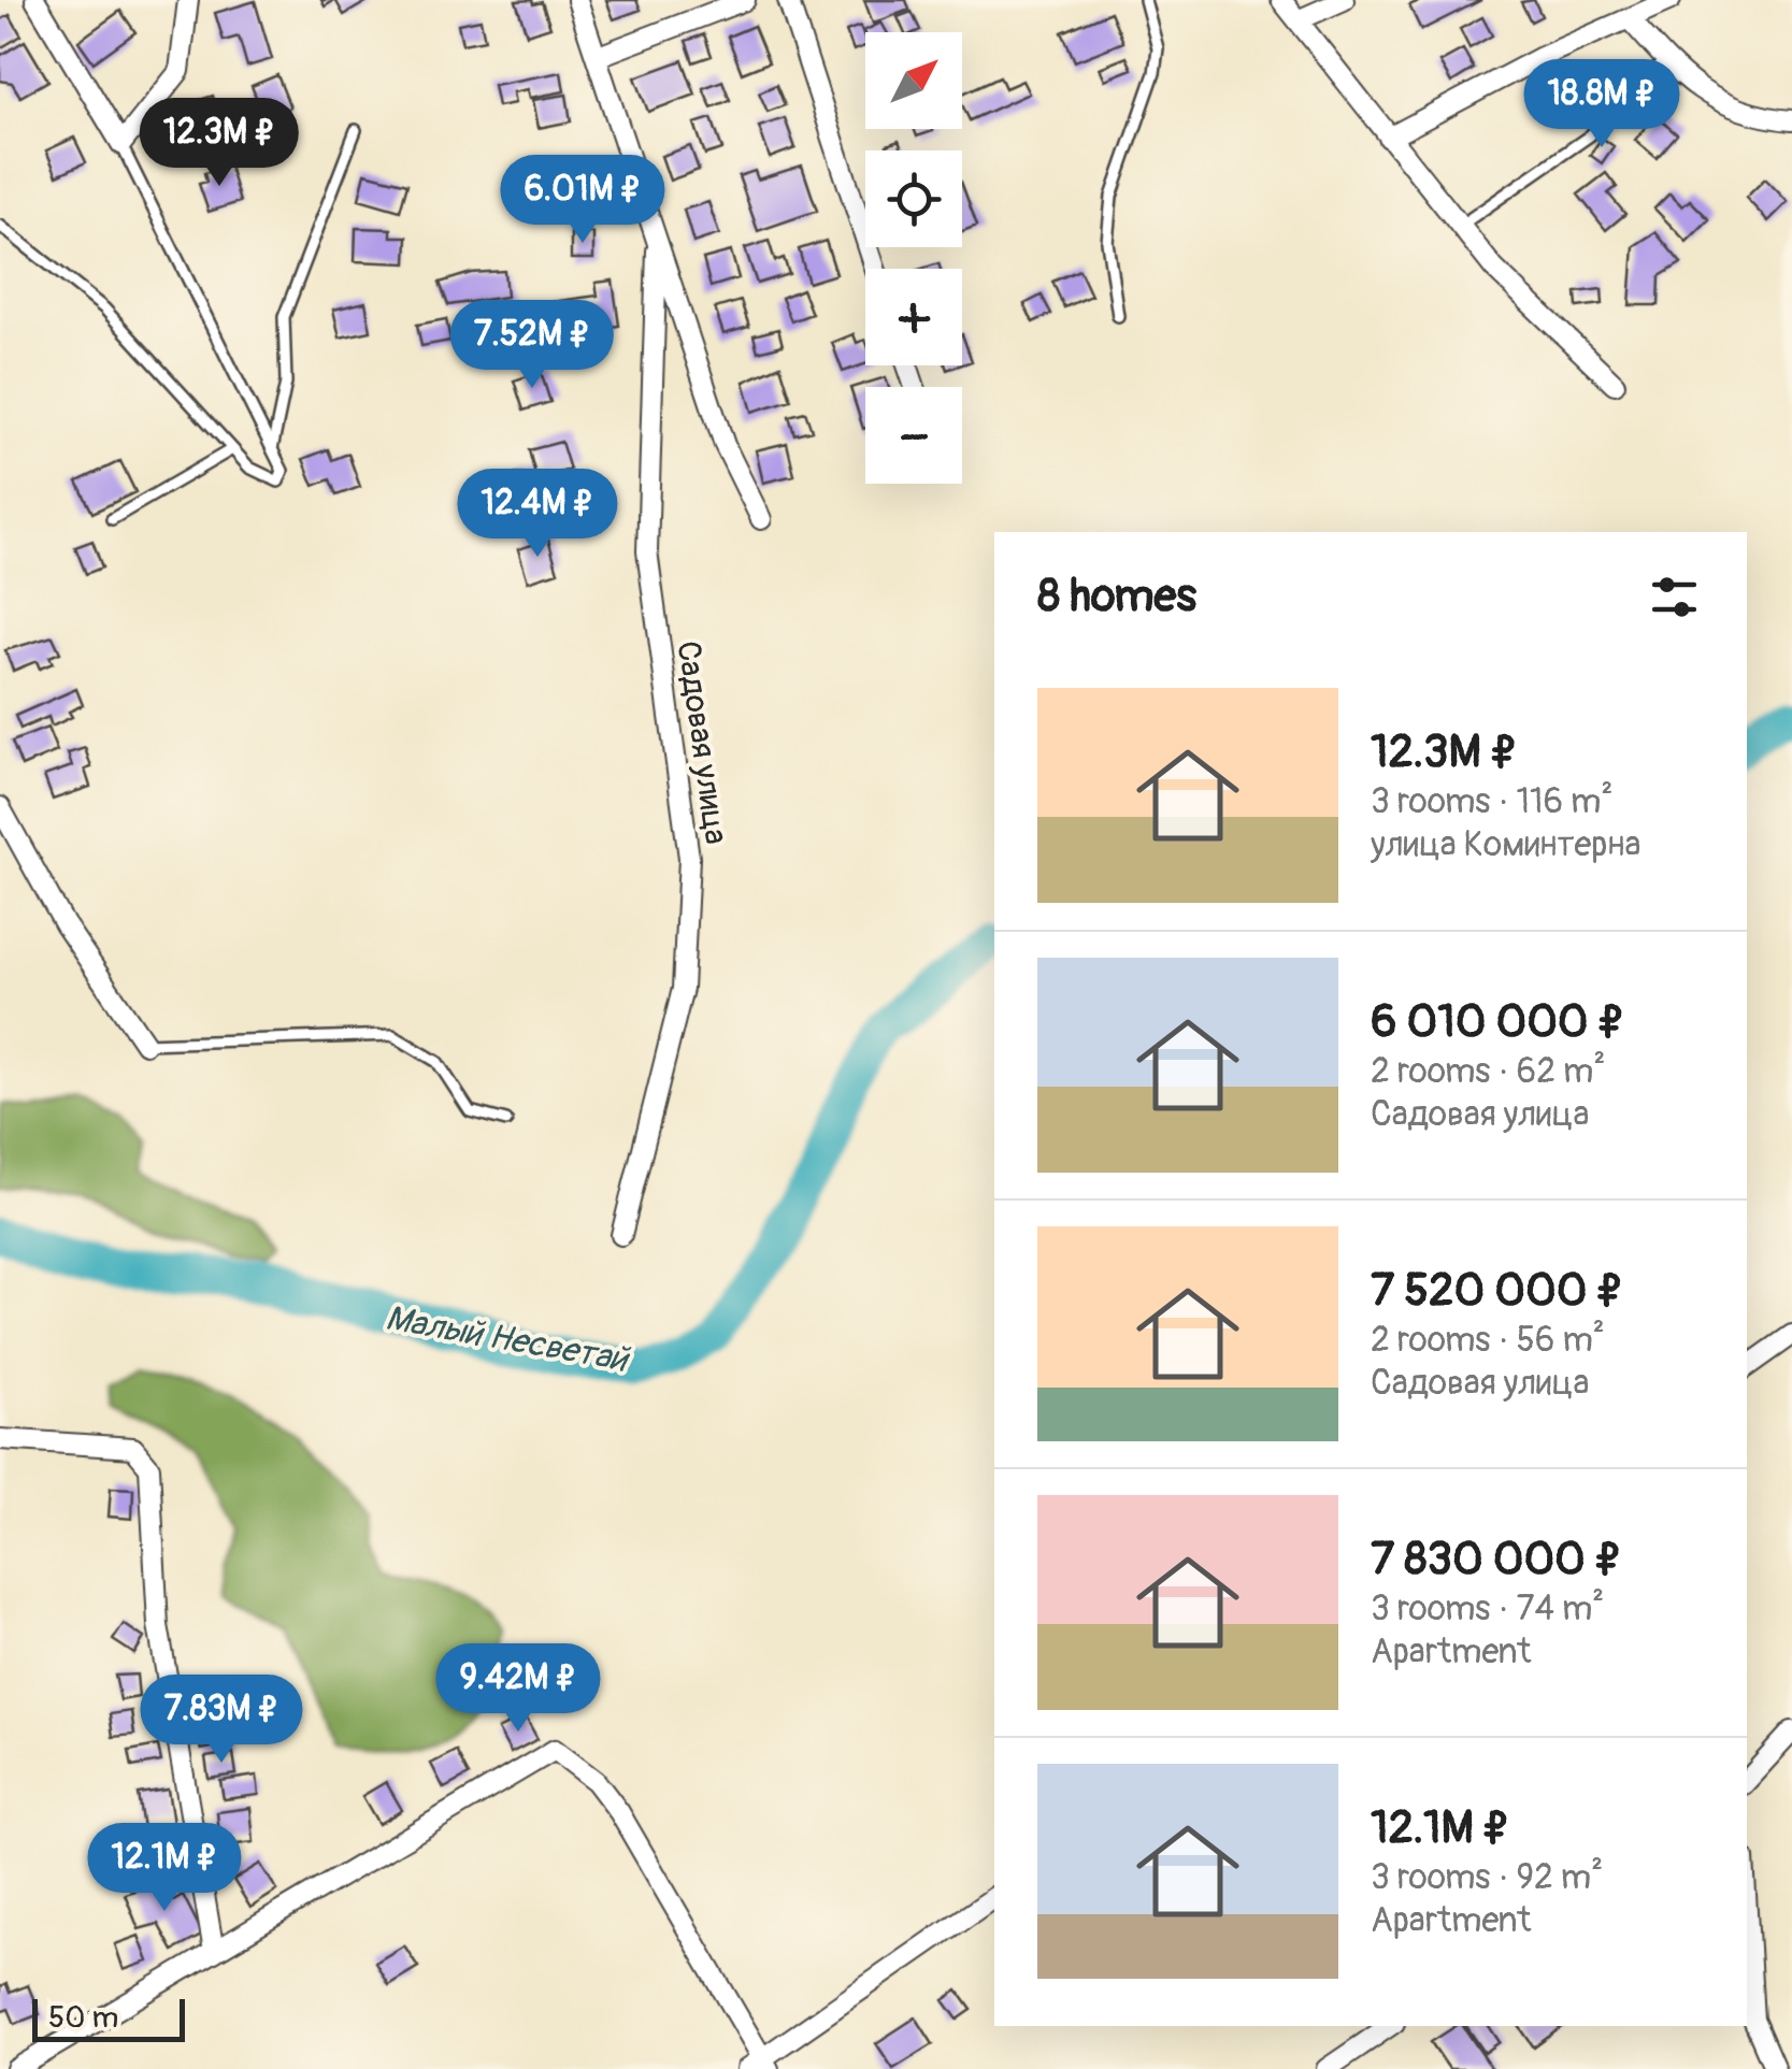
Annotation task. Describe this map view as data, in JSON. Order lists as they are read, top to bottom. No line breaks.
{"streets":{"street":["Садовая улица"]},"water":["Малый Несветай"],"scale_bar":"50 m","north":"top right","page":{"map_buttons":["+","−"],"price":["18.8M ₽","12.3M ₽","6.01M ₽","7.52M ₽","12.4M ₽","9.42M ₽","7.83M ₽","12.1M ₽"],"heading":"8 homes","list":[{"name":"12.3M ₽","note":"3 rooms · 116 m² · улица Коминтерна"},{"name":"6 010 000 ₽","note":"2 rooms · 62 m² · Садовая улица"},{"name":"7 520 000 ₽","note":"2 rooms · 56 m² · Садовая улица"},{"name":"7 830 000 ₽","note":"3 rooms · 74 m² · Apartment"},{"name":"12.1M ₽","note":"3 rooms · 92 m² · Apartment"}],"scale":"50 m"}}
